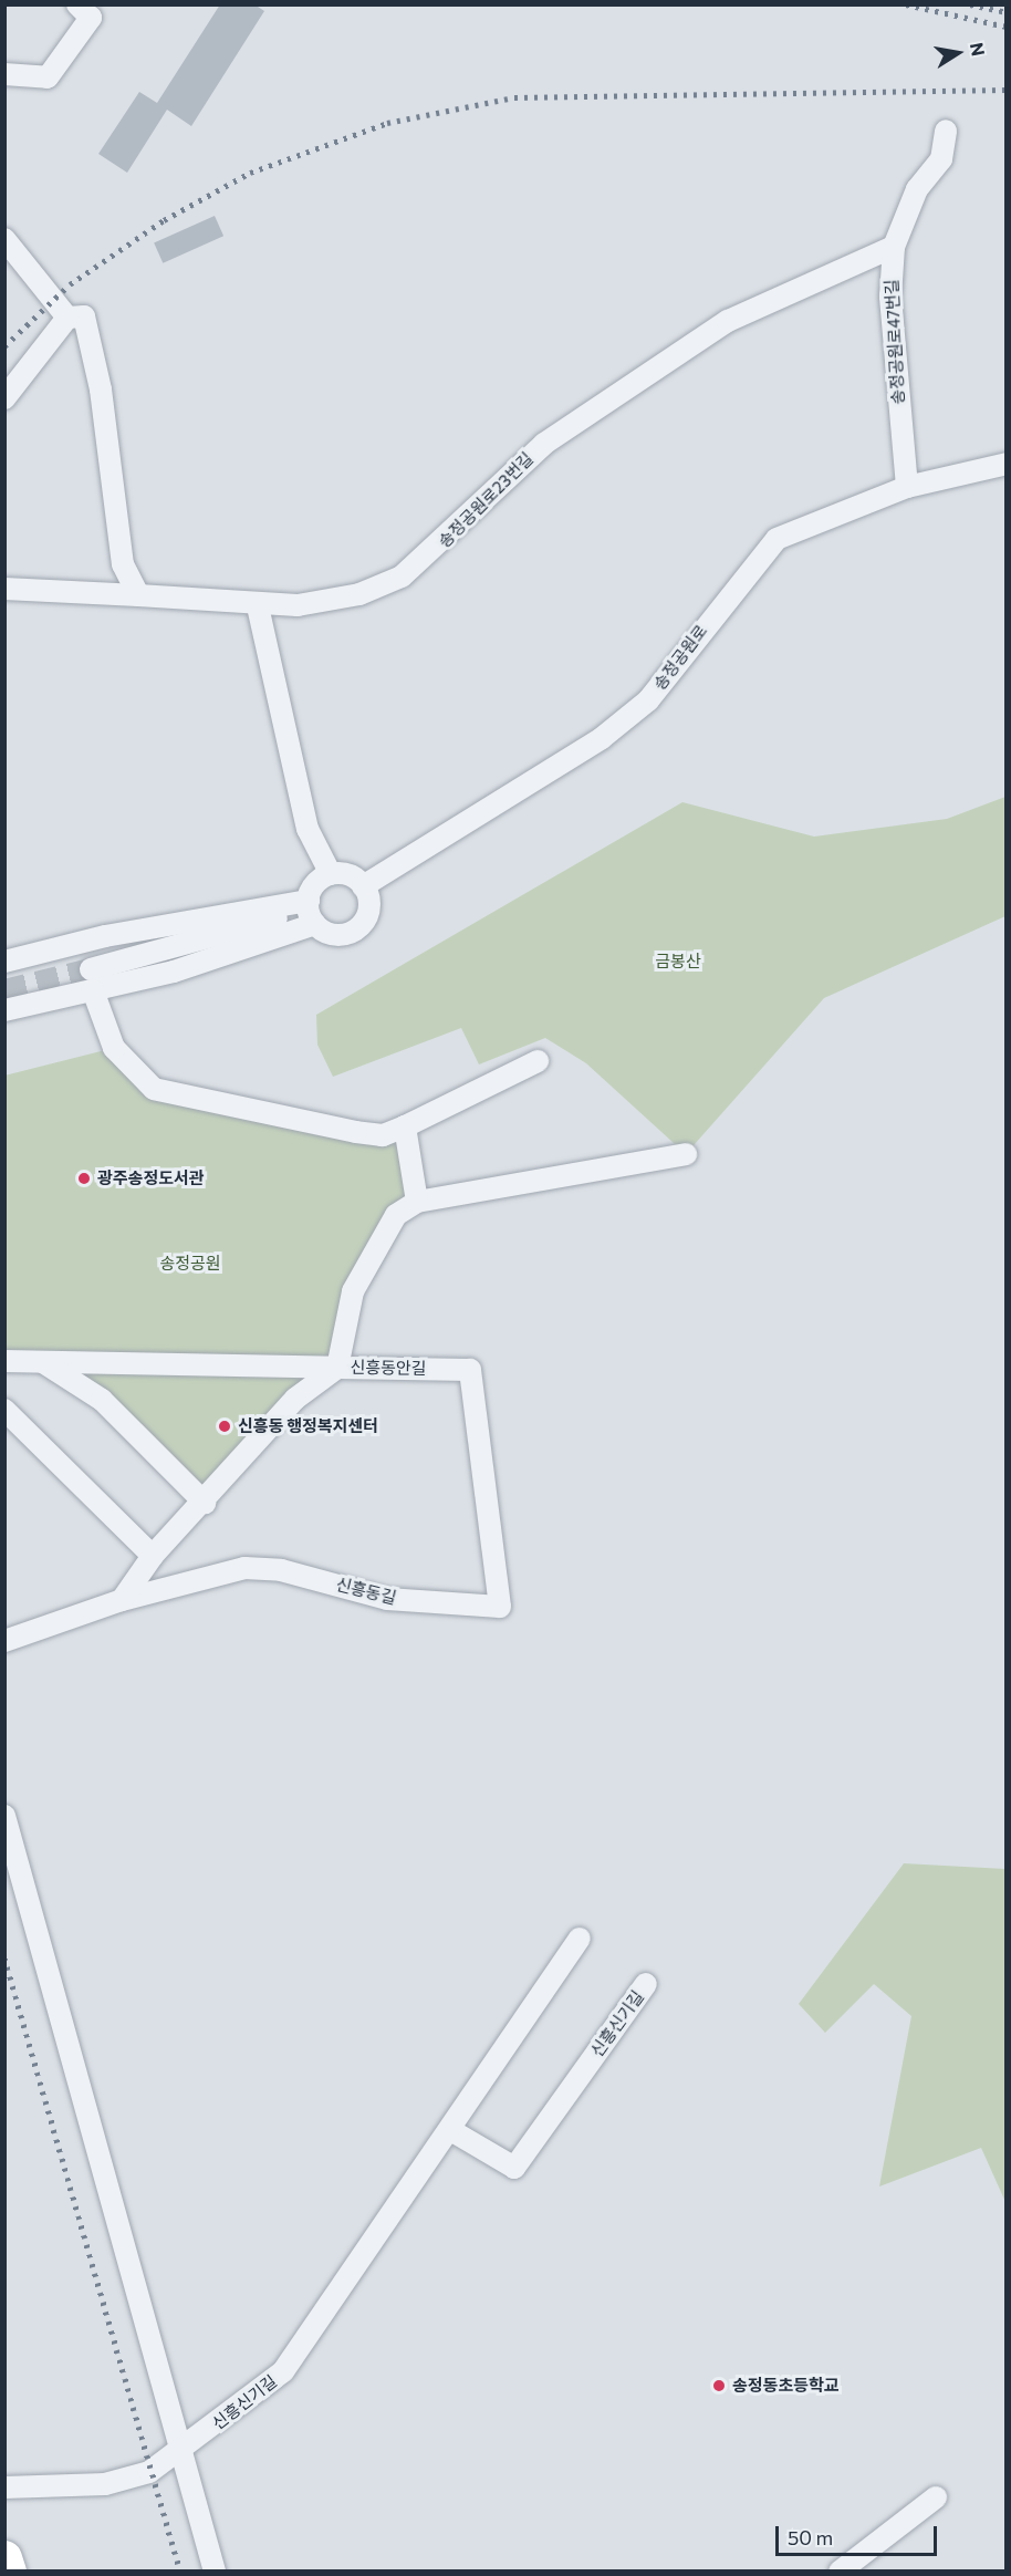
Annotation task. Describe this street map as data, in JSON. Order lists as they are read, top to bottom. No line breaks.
{"streets":{"street":["송정공원로47번길","송정공원로23번길","송정공원로","신흥동안길","신흥동길","신흥신기길"]},"crossings":[["송정공원로47번길","송정공원로23번길"],["송정공원로47번길","송정공원로"],["신흥동안길","신흥동길"]],"parks":["금봉산","송정공원"],"places":["광주송정도서관","신흥동 행정복지센터","송정동초등학교"],"scale_bar":"50 m","north":"right"}
